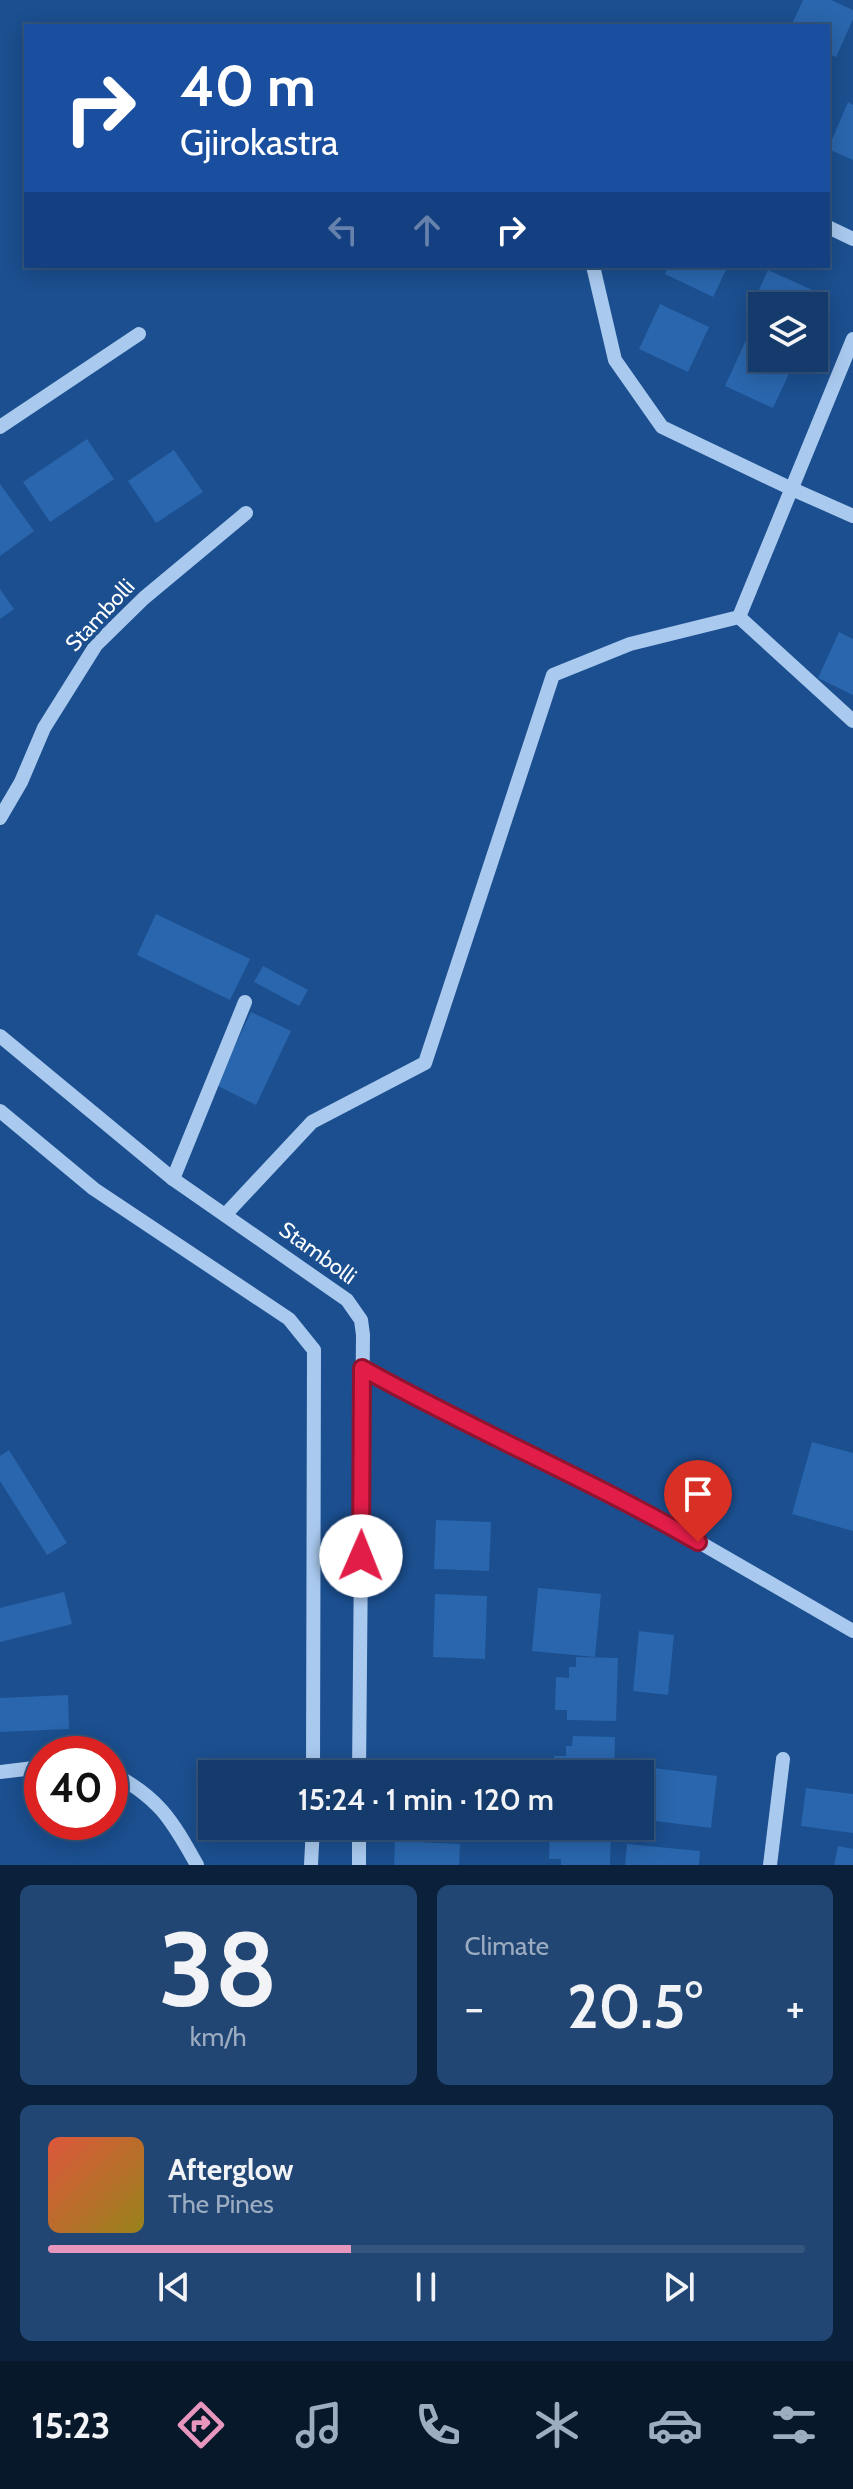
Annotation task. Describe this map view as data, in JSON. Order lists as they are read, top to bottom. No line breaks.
{"streets":{"street":["Stambolli"]},"page":{"turn":["40 m","Gjirokastra"],"limit":"40","trip":"15:24 · 1 min · 120 m","tile":[["38","km/h"],"Climate"],"heat":["−","20.5°","+"],"song":["Afterglow","The Pines"],"tabs":"15:23"}}
